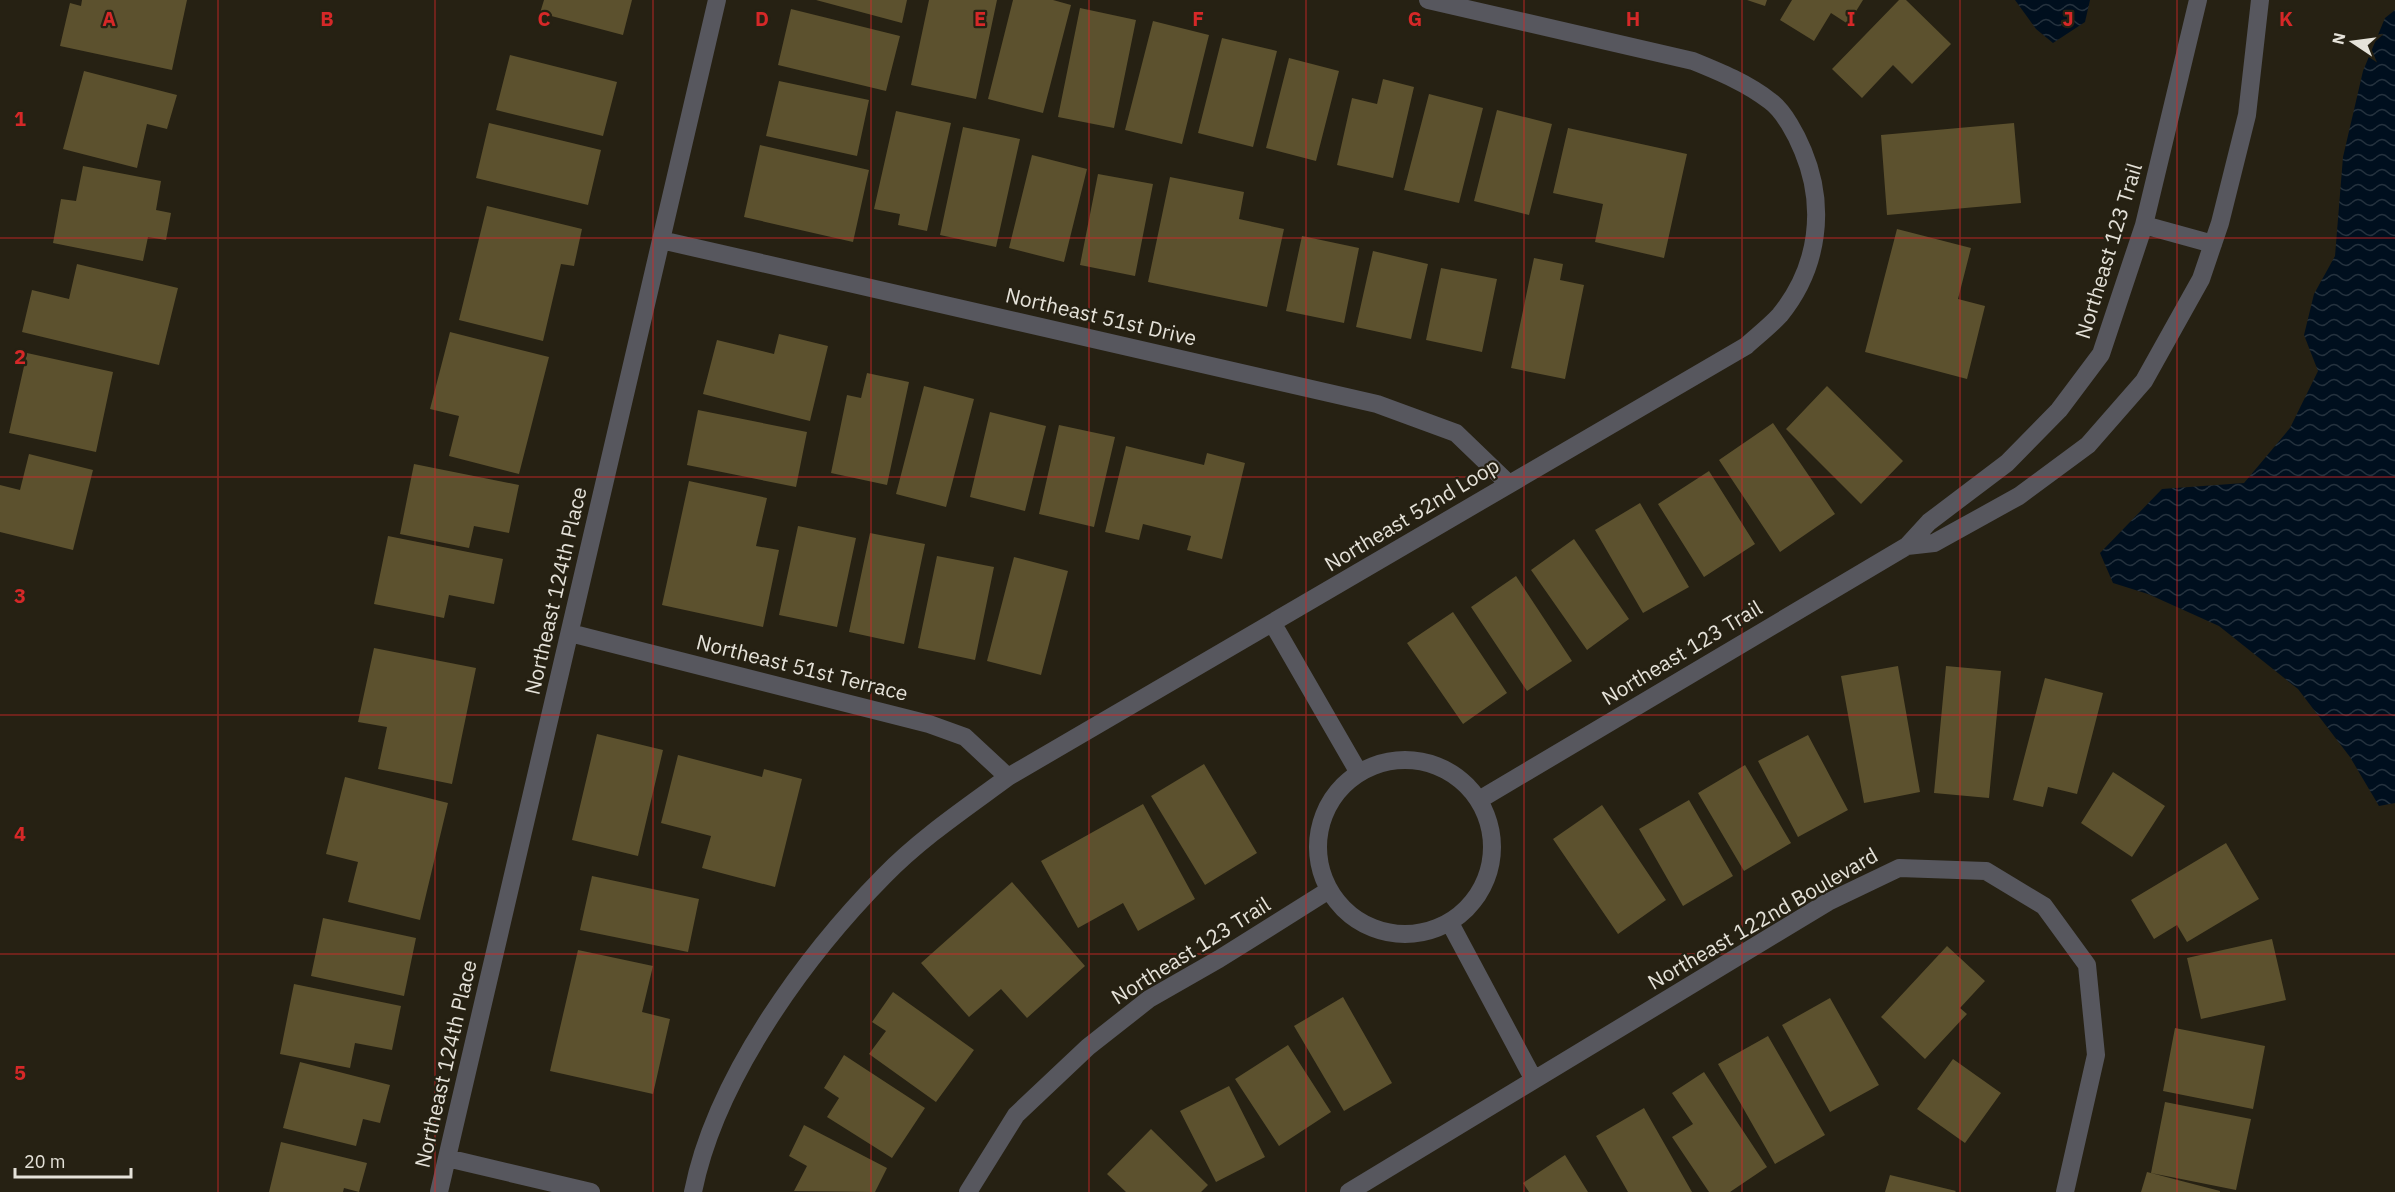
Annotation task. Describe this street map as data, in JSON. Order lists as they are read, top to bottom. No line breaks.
{"streets":{"street":["Northeast 123 Trail","Northeast 51st Drive","Northeast 52nd Loop","Northeast 124th Place","Northeast 51st Terrace","Northeast 122nd Boulevard"]},"crossings":[["Northeast 51st Drive","Northeast 52nd Loop"],["Northeast 51st Drive","Northeast 124th Place"],["Northeast 52nd Loop","Northeast 51st Terrace"],["Northeast 124th Place","Northeast 51st Terrace"]],"scale_bar":"20 m","north":"left","grid":{"columns":["A","B","C","D","E","F","G","H","I","J","K"],"rows":["1","2","3","4","5"]}}
